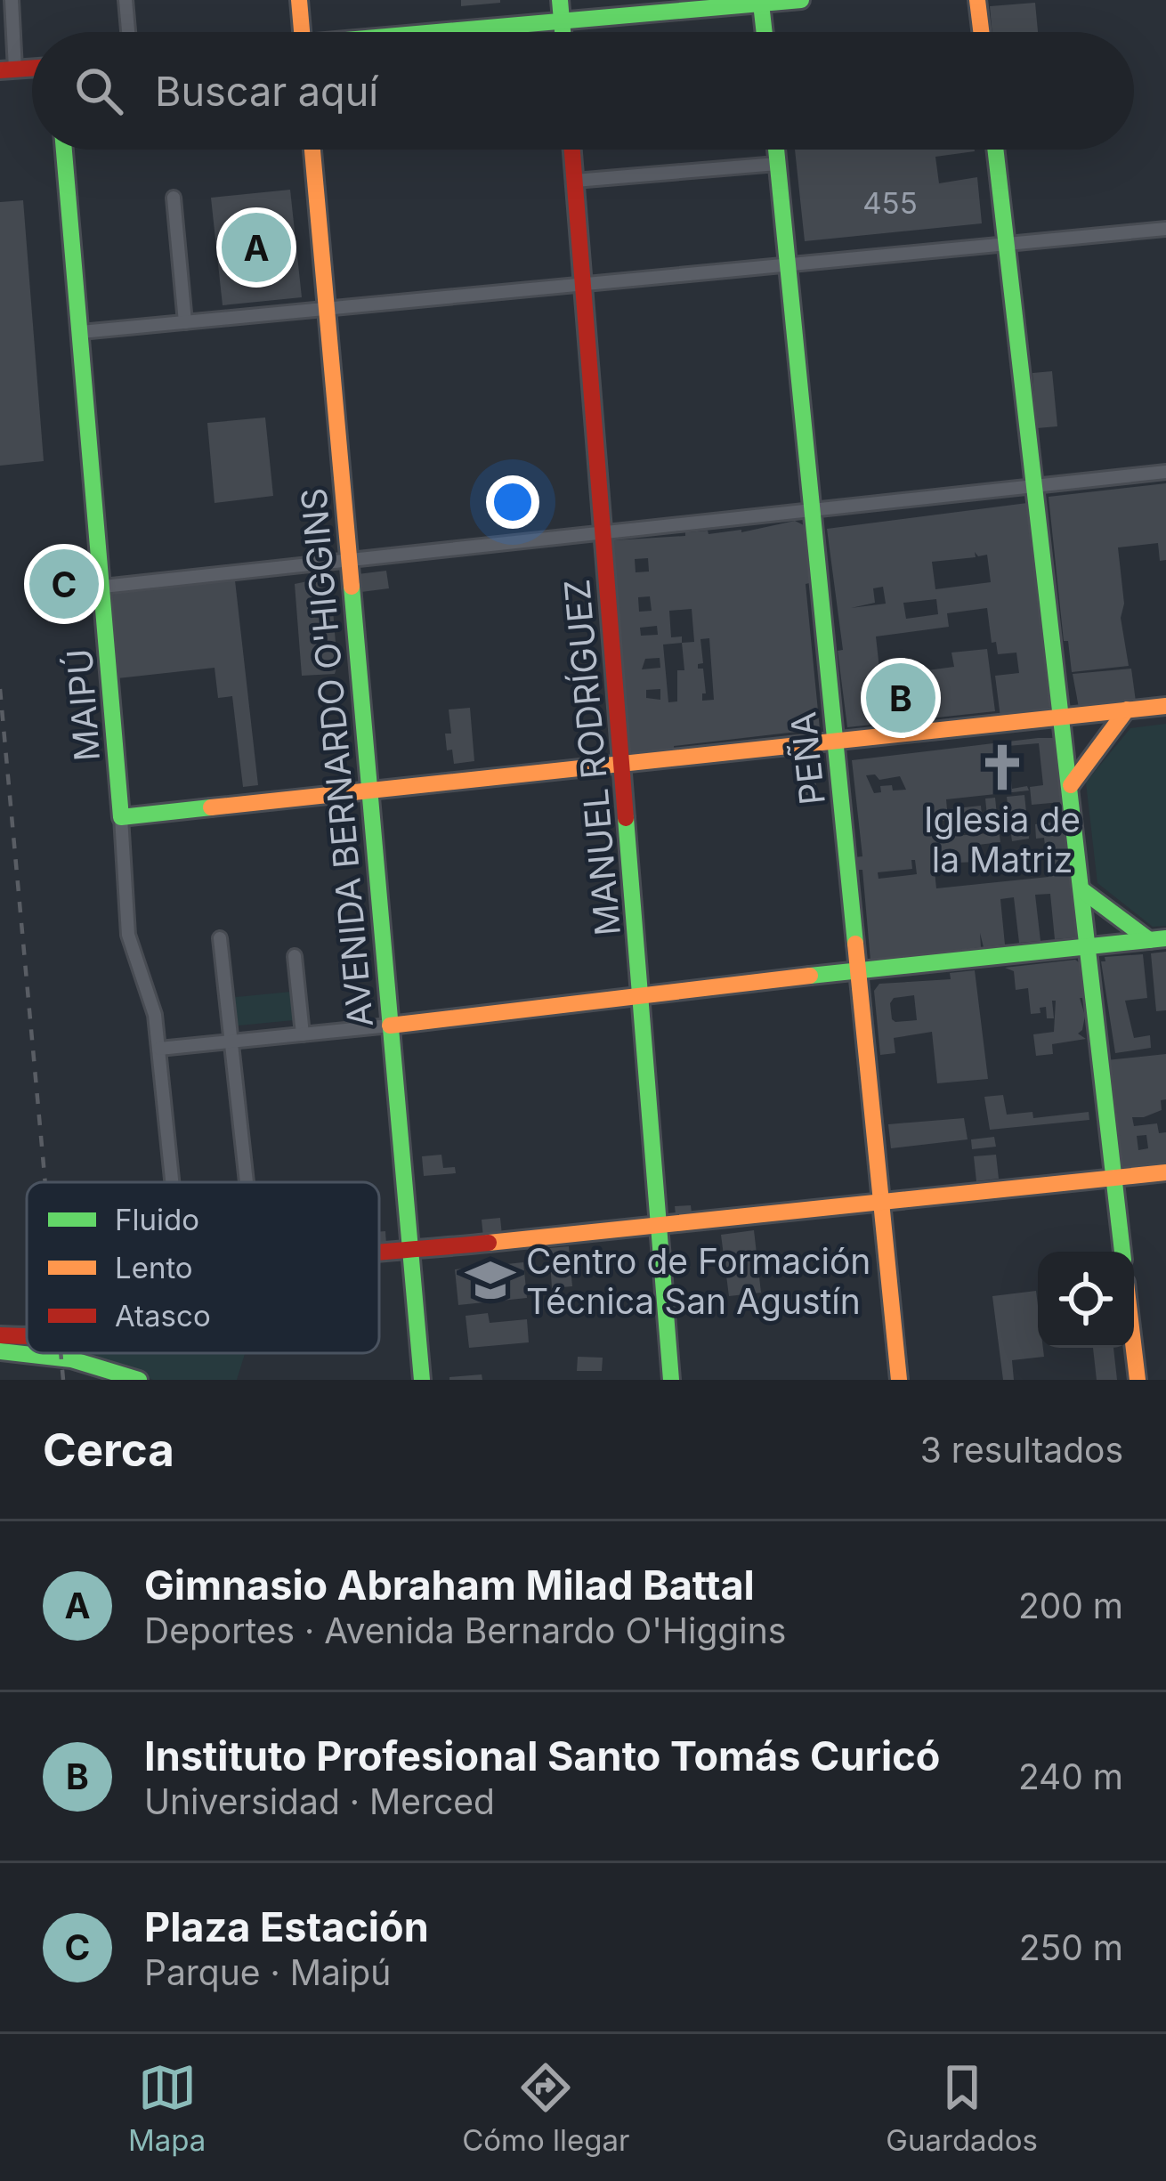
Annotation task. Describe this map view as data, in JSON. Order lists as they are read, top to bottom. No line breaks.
{"streets":{"street":["MAIPÚ","AVENIDA BERNARDO O'HIGGINS","MANUEL RODRÍGUEZ","PEÑA"]},"places":{"church":["Iglesia de la Matriz"],"school or university":["Centro de Formación Técnica San Agustín"]},"house_numbers":["455"],"legend":["Fluido","Lento","Atasco"],"page":{"search":"Buscar aquí","pins":["A","C","B"],"heading":["Cerca","3 resultados"],"list":[{"mark":"A","name":"Gimnasio Abraham Milad Battal","note":"Deportes · Avenida Bernardo O'Higgins","value":"200 m"},{"mark":"B","name":"Instituto Profesional Santo Tomás Curicó","note":"Universidad · Merced","value":"240 m"},{"mark":"C","name":"Plaza Estación","note":"Parque · Maipú","value":"250 m"}],"nav":["Mapa","Cómo llegar","Guardados"]}}
